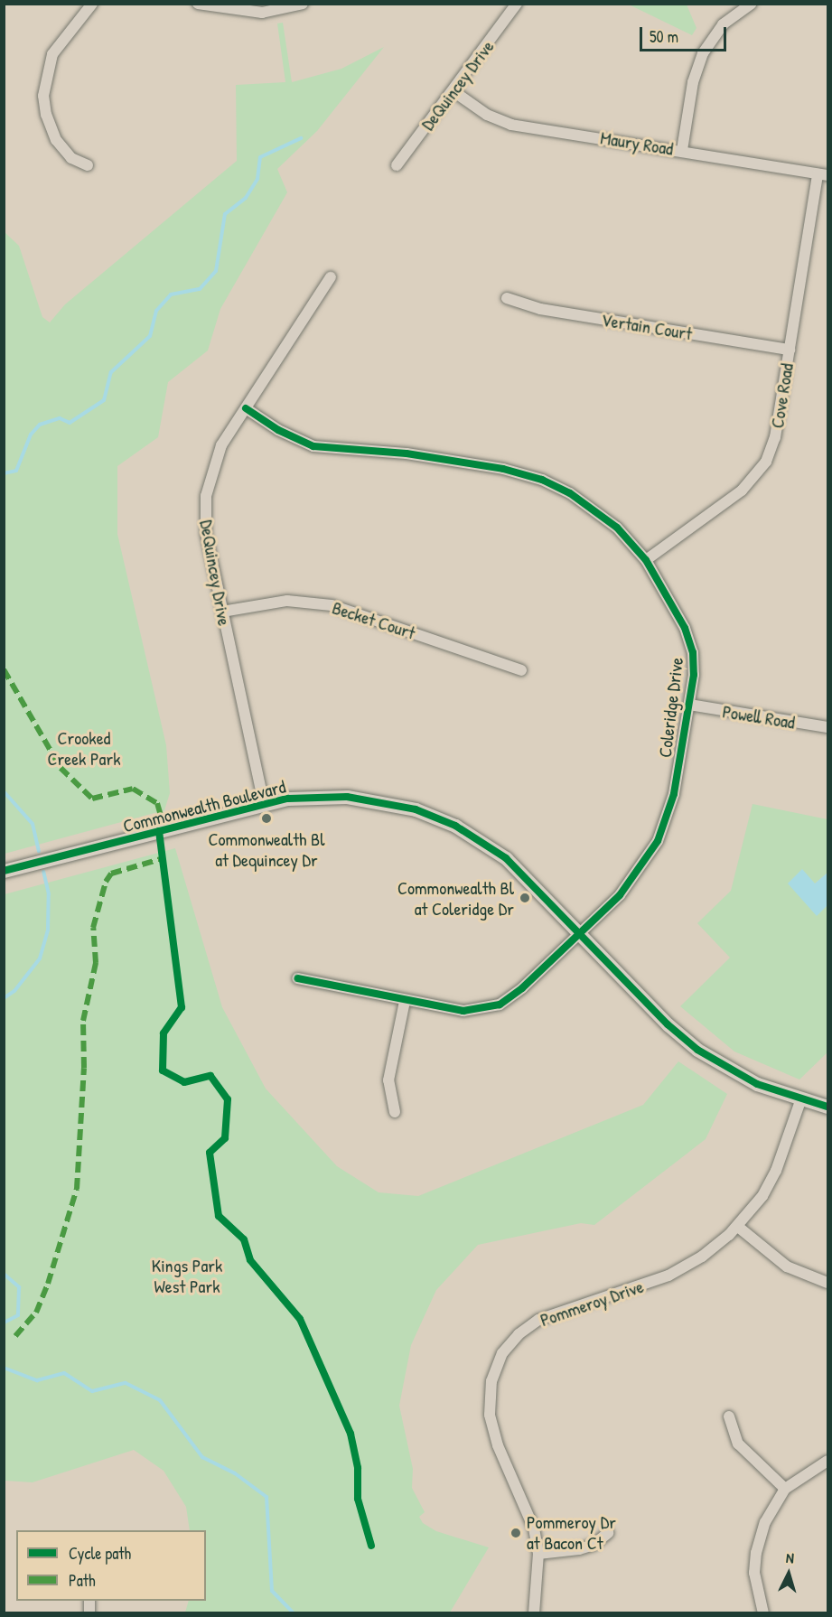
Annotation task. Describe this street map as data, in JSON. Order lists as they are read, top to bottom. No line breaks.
{"streets":{"street":["DeQuincey Drive","Maury Road","Vertain Court","Cove Road","Becket Court","Coleridge Drive","Powell Road","Commonwealth Boulevard","Pommeroy Drive"]},"crossings":[["DeQuincey Drive","Maury Road"],["DeQuincey Drive","Becket Court"],["DeQuincey Drive","Coleridge Drive"],["DeQuincey Drive","Commonwealth Boulevard"],["Maury Road","Cove Road"],["Vertain Court","Cove Road"],["Cove Road","Coleridge Drive"],["Coleridge Drive","Powell Road"],["Coleridge Drive","Commonwealth Boulevard"],["Commonwealth Boulevard","Pommeroy Drive"]],"parks":["Crooked Creek Park","Kings Park West Park"],"places":["Commonwealth Bl at Dequincey Dr","Commonwealth Bl at Coleridge Dr","Pommeroy Dr at Bacon Ct"],"legend":["Cycle path","Path"],"scale_bar":"50 m","north":"top"}
